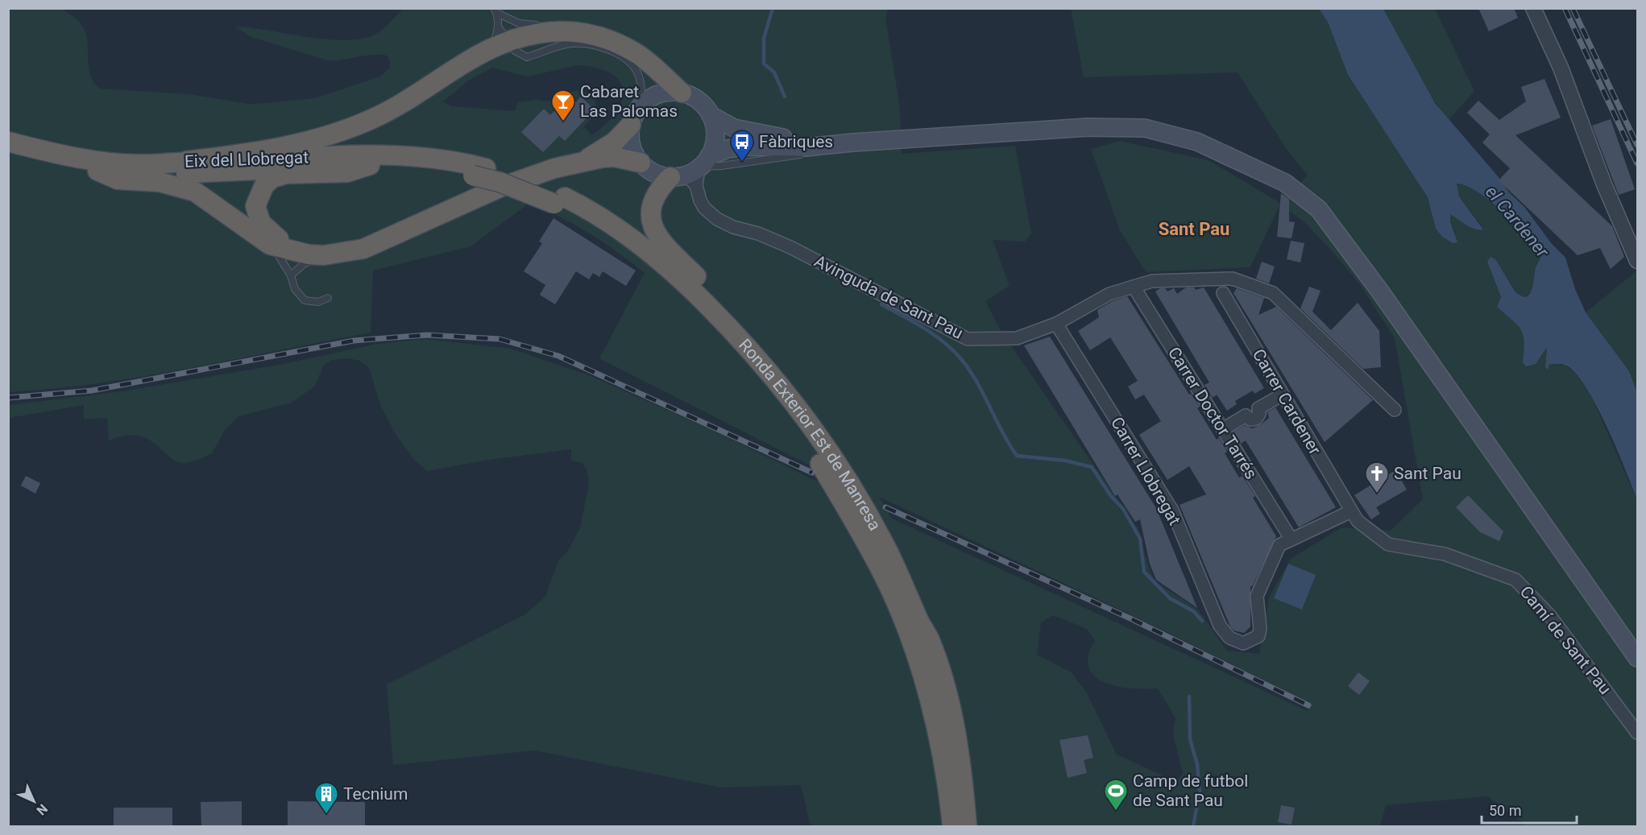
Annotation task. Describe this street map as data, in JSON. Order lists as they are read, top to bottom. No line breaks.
{"streets":{"highway":["Eix del Llobregat","Ronda Exterior Est de Manresa"],"street":["Avinguda de Sant Pau","Carrer Cardener","Carrer Doctor Tarrés","Carrer Llobregat","Camí de Sant Pau"]},"crossings":[["Eix del Llobregat","Ronda Exterior Est de Manresa"],["Avinguda de Sant Pau","Carrer Doctor Tarrés"],["Avinguda de Sant Pau","Carrer Llobregat"],["Carrer Cardener","Camí de Sant Pau"],["Carrer Doctor Tarrés","Carrer Llobregat"]],"districts":["Sant Pau"],"water":["el Cardener"],"places":{"bar":["Cabaret Las Palomas"],"bus stop":["Fàbriques"],"church":["Sant Pau"],"sports":["Camp de futbol de Sant Pau"],"building":["Tecnium"]},"scale_bar":"50 m","north":"bottom right"}
